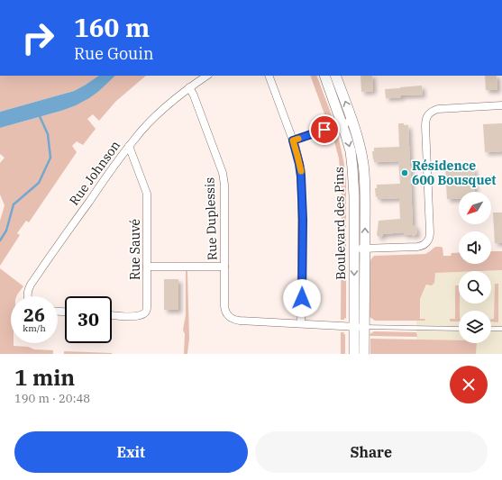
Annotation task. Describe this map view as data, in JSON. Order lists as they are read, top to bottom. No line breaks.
{"streets":{"street":["Rue Johnson","Rue Duplessis","Boulevard des Pins","Rue Sauvé"]},"crossings":[["Rue Johnson","Rue Duplessis"],["Rue Johnson","Rue Sauvé"]],"places":["Résidence 600 Bousquet"],"north":"bottom left","page":{"turn":["160 m","Rue Gouin"],"speed":"26 km/h","limit":"30","heading":["1 min","190 m · 20:48"],"buttons":["Exit","Share"]}}
